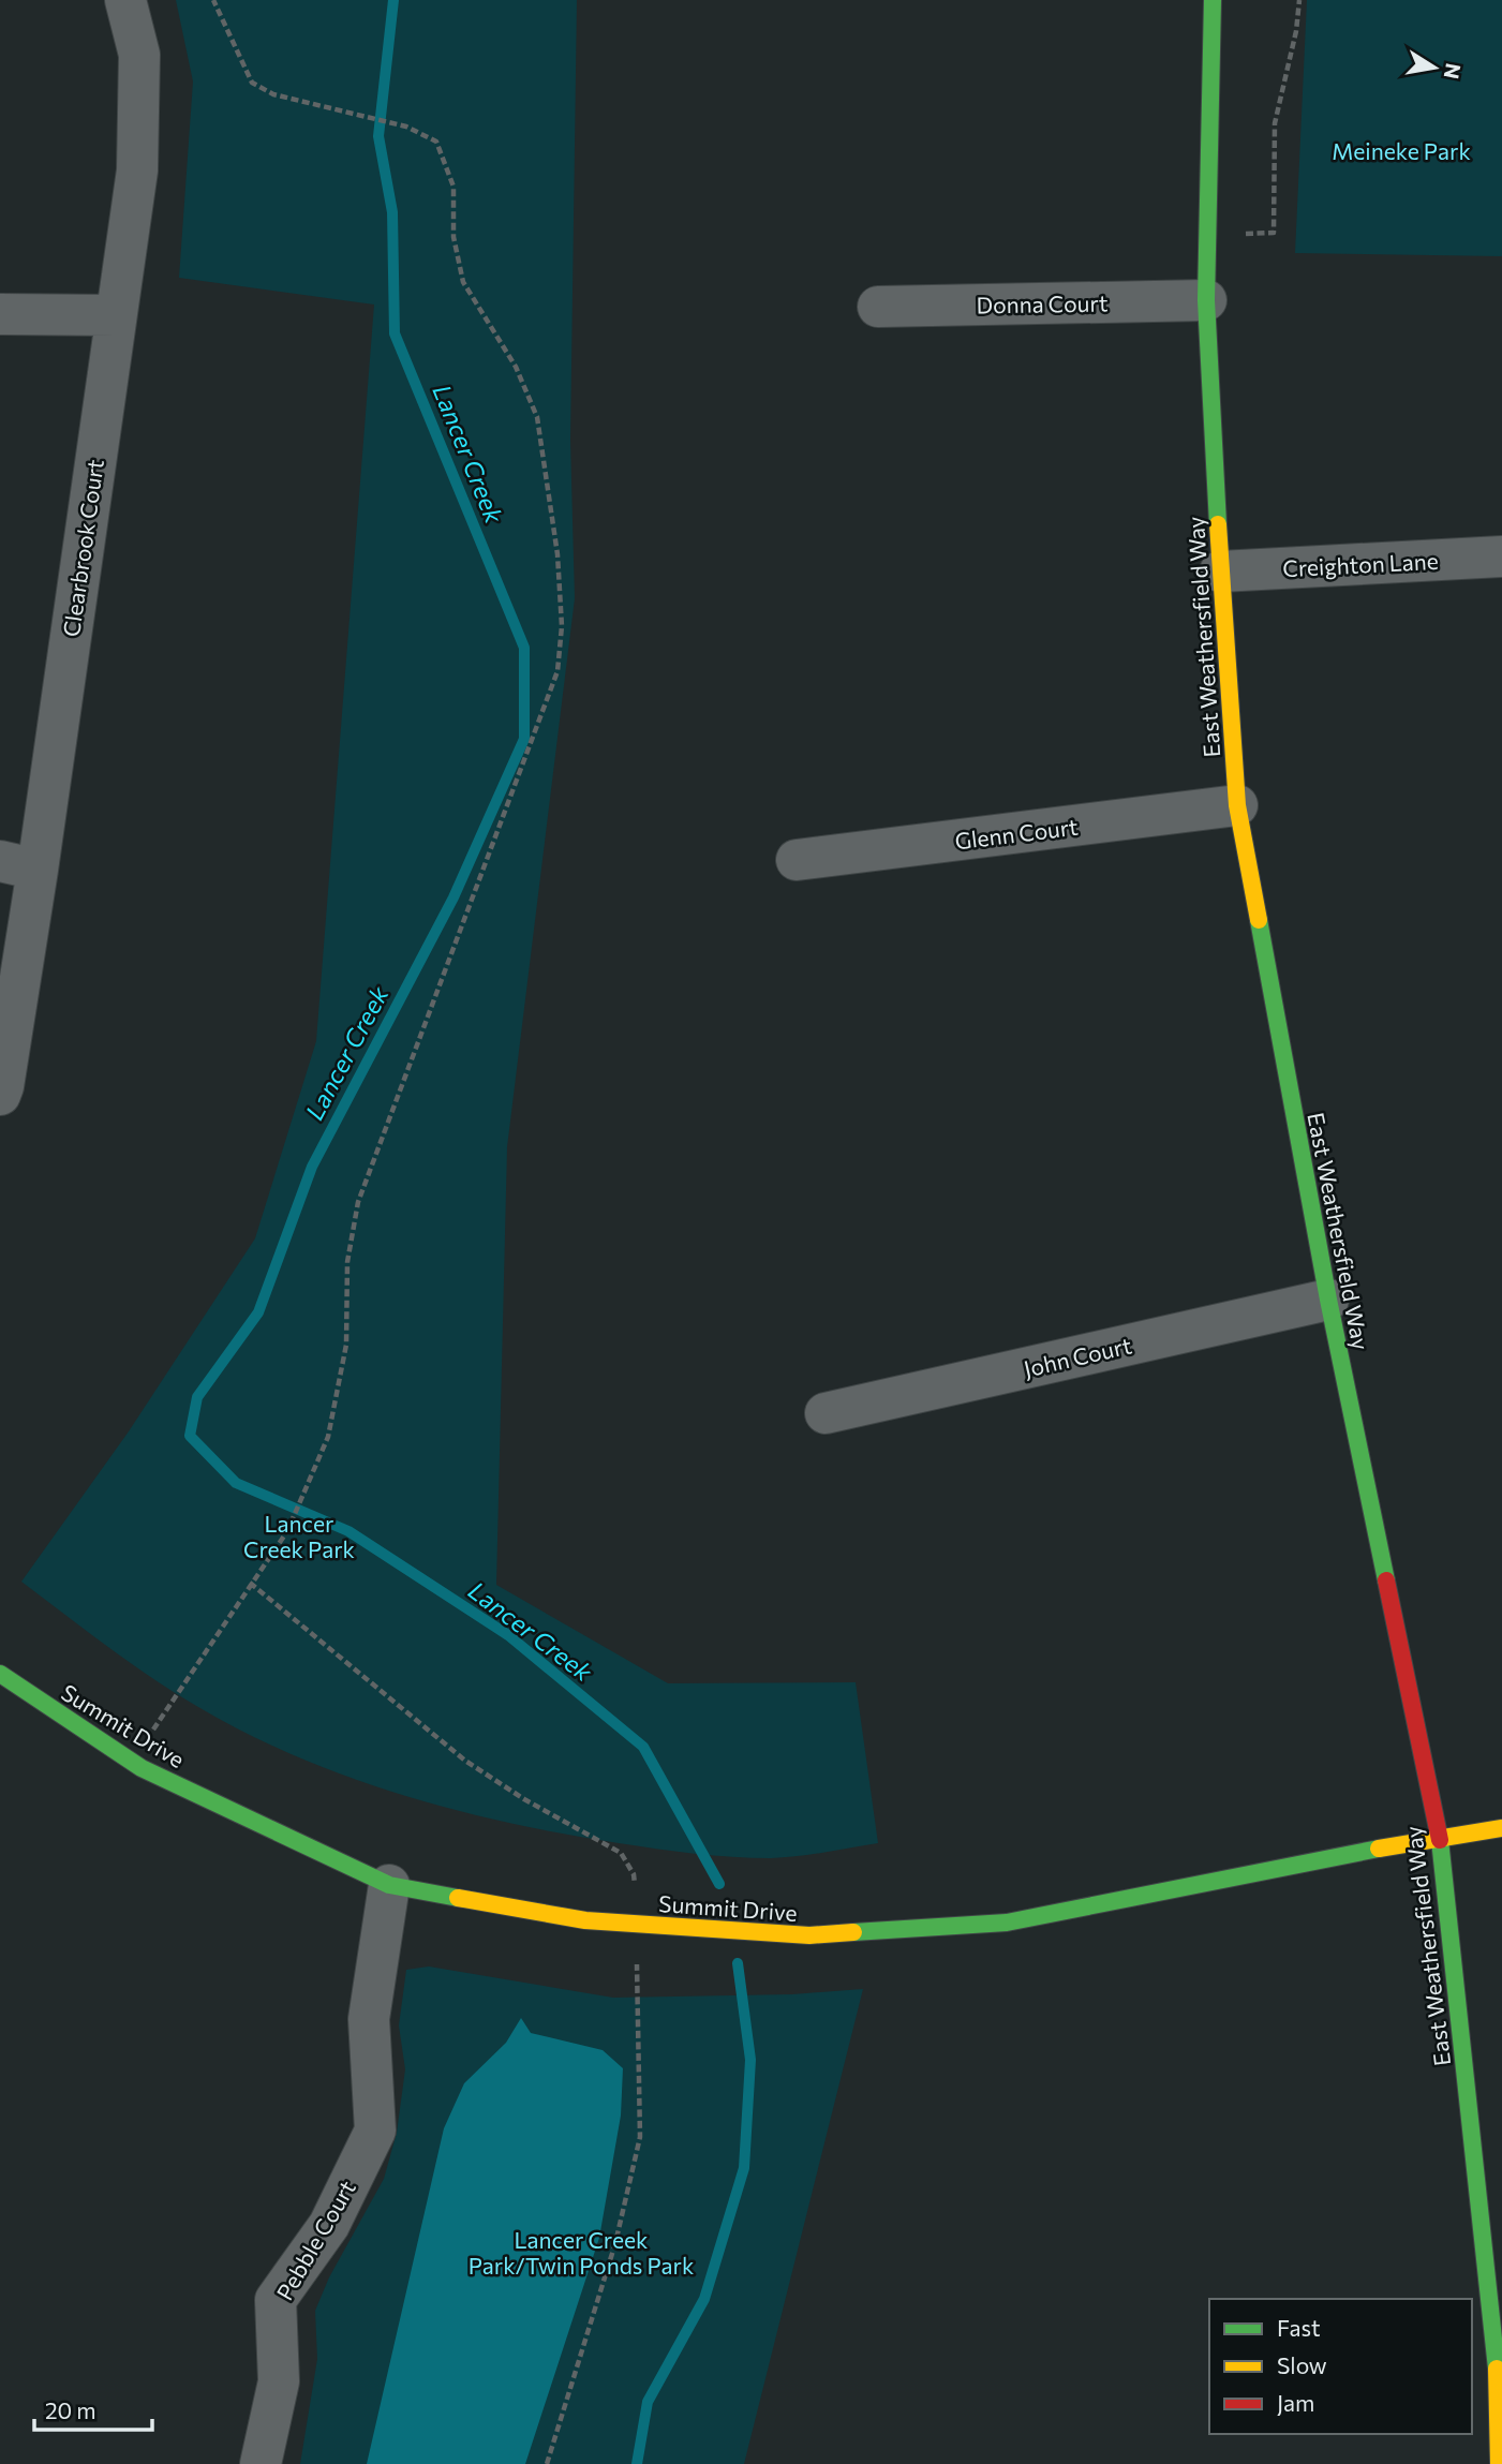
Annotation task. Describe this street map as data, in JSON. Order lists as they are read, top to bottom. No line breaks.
{"streets":{"street":["Donna Court","Clearbrook Court","Creighton Lane","East Weathersfield Way","Glenn Court","John Court","Summit Drive","Pebble Court"]},"crossings":[["Donna Court","East Weathersfield Way"],["Creighton Lane","East Weathersfield Way"],["East Weathersfield Way","Glenn Court"],["East Weathersfield Way","John Court"],["East Weathersfield Way","Summit Drive"],["Summit Drive","Pebble Court"]],"water":["Lancer Creek"],"parks":["Meineke Park","Lancer Creek Park","Lancer Creek Park/Twin Ponds Park"],"legend":["Fast","Slow","Jam"],"scale_bar":"20 m","north":"right"}
